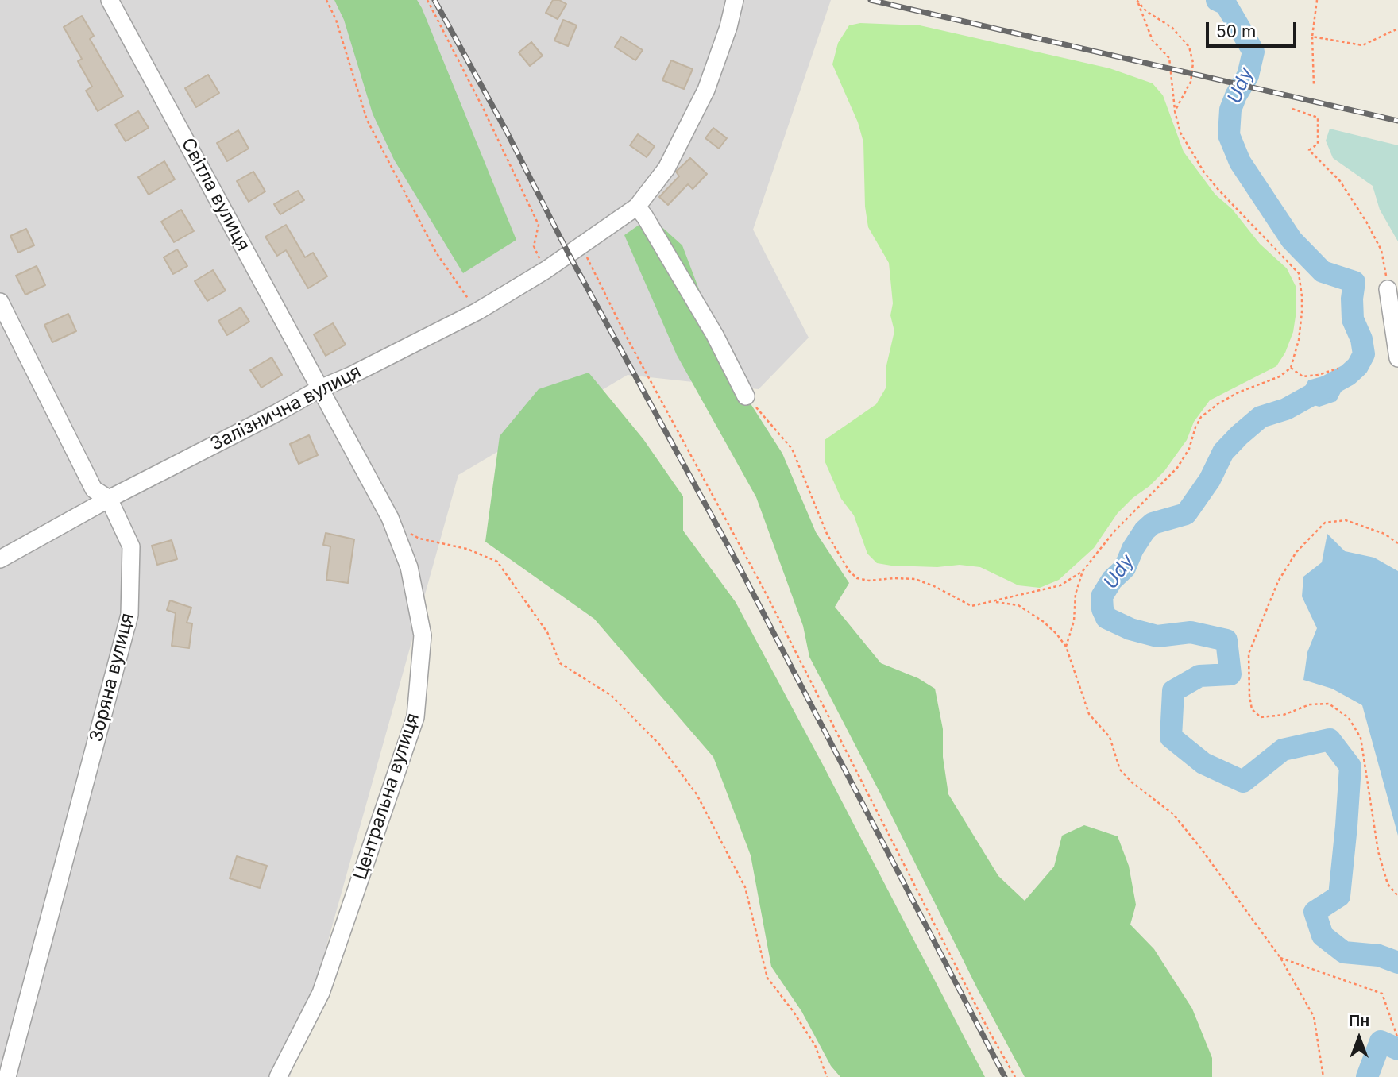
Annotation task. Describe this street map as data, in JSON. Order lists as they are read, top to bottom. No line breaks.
{"streets":{"street":["Світла вулиця","Залізнична вулиця","Зоряна вулиця","Центральна вулиця"]},"crossings":[["Світла вулиця","Залізнична вулиця"],["Світла вулиця","Центральна вулиця"],["Залізнична вулиця","Зоряна вулиця"],["Залізнична вулиця","Центральна вулиця"]],"water":["Udy"],"scale_bar":"50 m","north":"top"}
